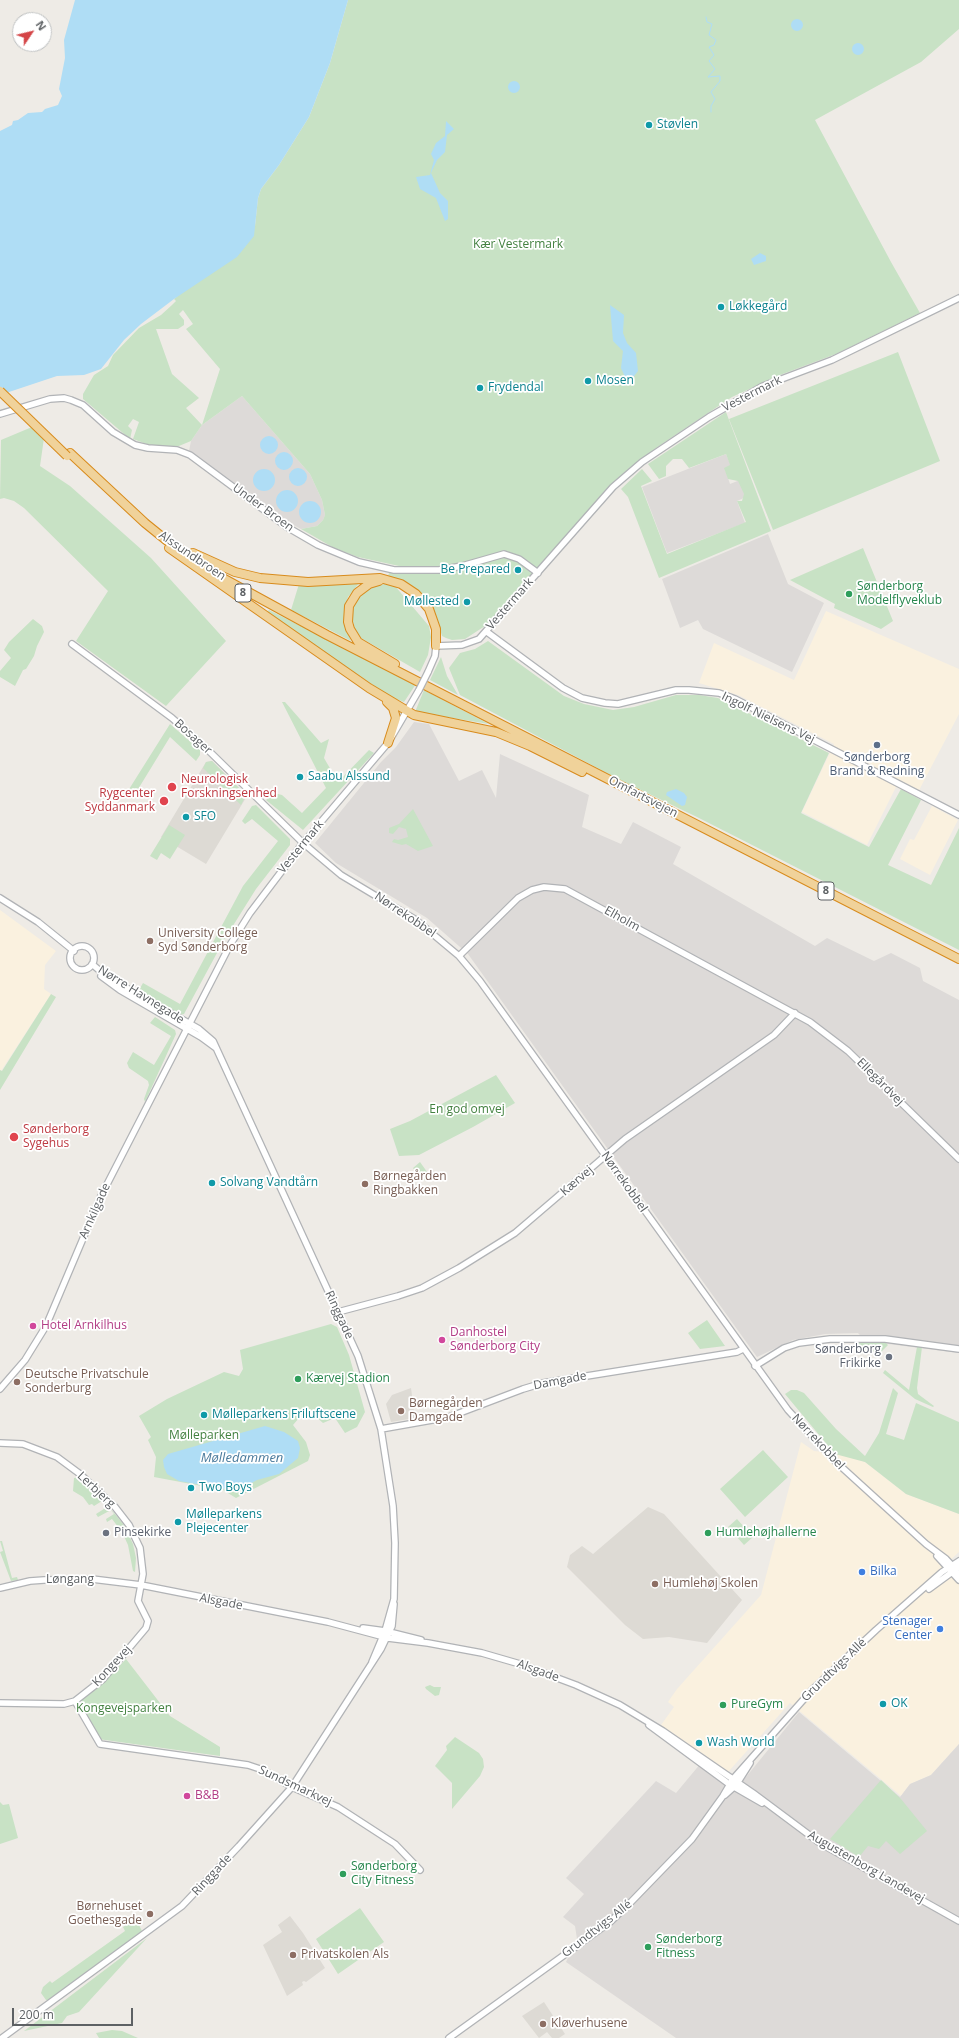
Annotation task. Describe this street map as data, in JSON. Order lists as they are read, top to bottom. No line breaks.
{"streets":{"highway":["Alssundbroen","8","Omfartsvejen"],"street":["Vestermark","Under Broen","Ingolf Nielsens Vej","Bosager","Nørrekobbel","Elholm","Nørre Havnegade","Ellegårdvej","Kærvej","Arnkilgade","Ringgade","Damgade","Lerbjerg","Løngang","Alsgade","Kongevej","Grundtvigs Allé","Sundsmarkvej","Augustenborg Landevej"]},"crossings":[["Vestermark","Under Broen"],["Vestermark","Ingolf Nielsens Vej"],["Vestermark","Bosager"],["Vestermark","Nørrekobbel"],["Vestermark","Nørre Havnegade"],["Vestermark","Arnkilgade"],["Vestermark","Ringgade"],["Alssundbroen","Omfartsvejen"],["Bosager","Nørrekobbel"],["Nørrekobbel","Elholm"],["Nørrekobbel","Kærvej"],["Nørrekobbel","Damgade"],["Nørrekobbel","Grundtvigs Allé"],["Elholm","Ellegårdvej"],["Elholm","Kærvej"],["Nørre Havnegade","Arnkilgade"],["Nørre Havnegade","Ringgade"],["Ellegårdvej","Kærvej"],["Kærvej","Ringgade"],["Arnkilgade","Ringgade"],["Ringgade","Damgade"],["Ringgade","Alsgade"],["Ringgade","Sundsmarkvej"],["Lerbjerg","Løngang"],["Lerbjerg","Alsgade"],["Lerbjerg","Kongevej"],["Løngang","Alsgade"],["Alsgade","Grundtvigs Allé"],["Alsgade","Augustenborg Landevej"],["Kongevej","Sundsmarkvej"],["Grundtvigs Allé","Augustenborg Landevej"]],"water":["Mølledammen"],"parks":["Kær Vestermark","En god omvej","Mølleparken","Kongevejsparken"],"places":["Støvlen","Løkkegård","Mosen","Frydendal","Be Prepared","Sønderborg Modelflyveklub","Møllested","Sønderborg Brand & Redning","Saabu Alssund","Neurologisk Forskningsenhed","Rygcenter Syddanmark","SFO","University College Syd Sønderborg","Sønderborg Sygehus","Solvang Vandtårn","Børnegården Ringbakken","Hotel Arnkilhus","Danhostel Sønderborg City","Sønderborg Frikirke","Kærvej Stadion","Deutsche Privatschule Sonderburg","Børnegården Damgade","Mølleparkens Friluftscene","Two Boys","Mølleparkens Plejecenter","Pinsekirke","Humlehøjhallerne","Bilka","Humlehøj Skolen","Stenager Center","OK","PureGym","Wash World","B&B","Sønderborg City Fitness","Børnehuset Goethesgade","Sønderborg Fitness","Privatskolen Als","Kløverhusene"],"scale_bar":"200 m","north":"top right"}
